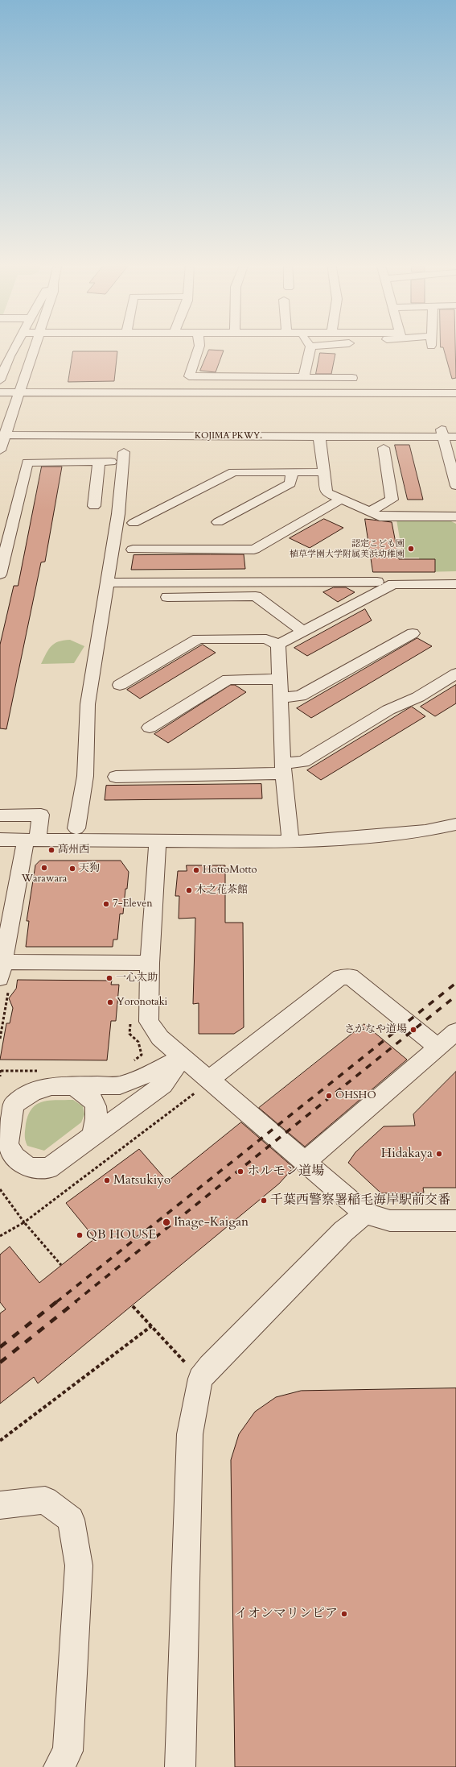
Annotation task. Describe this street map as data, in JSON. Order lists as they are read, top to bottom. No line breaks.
{"streets":{"street":["KOJIMA PKWY."]},"places":["認定こども園 植草学園大学附属美浜幼稚園","髙州西","Warawara","天狗","HottoMotto","木之花茶館","7-Eleven","一心太助","Yoronotaki","さかなや道場","OHSHO","Hidakaya","ホルモン道場","Matsukiyo","千葉西警察署稲毛海岸駅前交番","Inage-Kaigan","QB HOUSE","イオンマリンピア"]}
